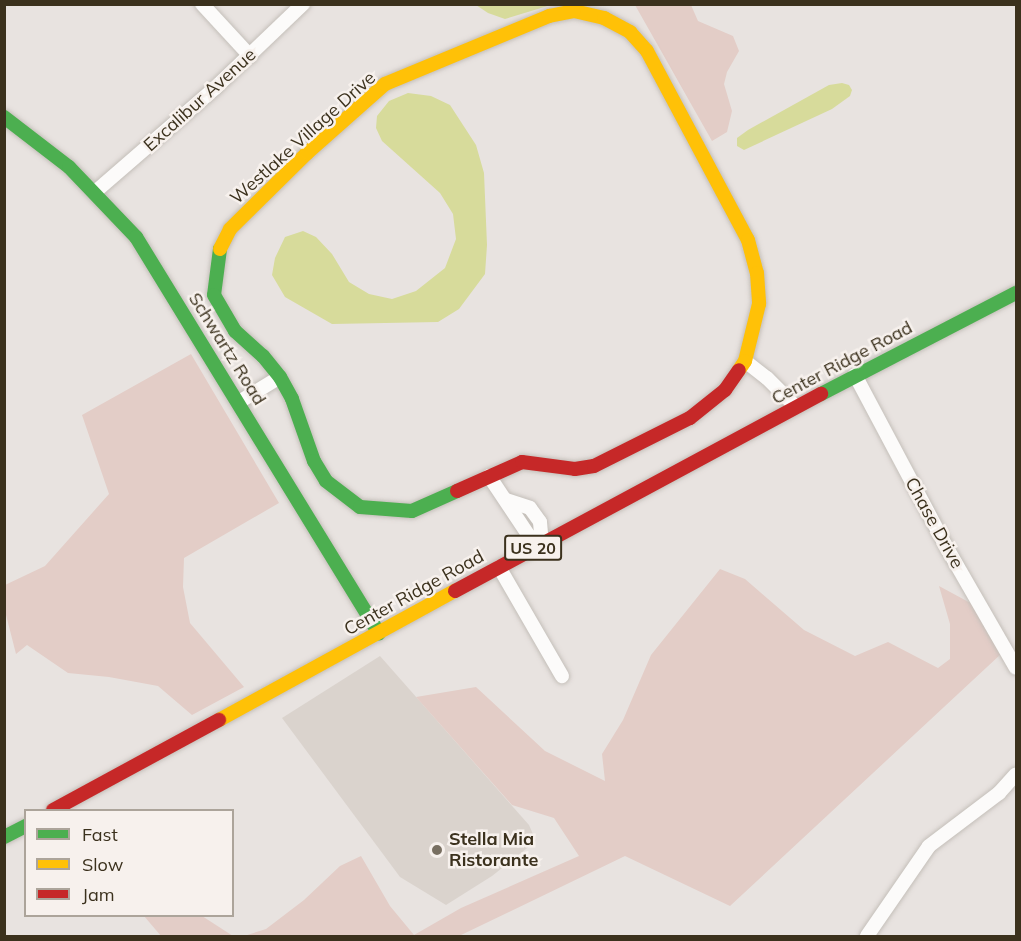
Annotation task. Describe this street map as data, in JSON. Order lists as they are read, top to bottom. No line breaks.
{"streets":{"street":["Excalibur Avenue","Westlake Village Drive","Schwartz Road","Center Ridge Road","Chase Drive","US 20"]},"crossings":[["Excalibur Avenue","Schwartz Road"],["Schwartz Road","Center Ridge Road"],["Center Ridge Road","Chase Drive"]],"places":["Stella Mia Ristorante"],"legend":["Fast","Slow","Jam"]}
